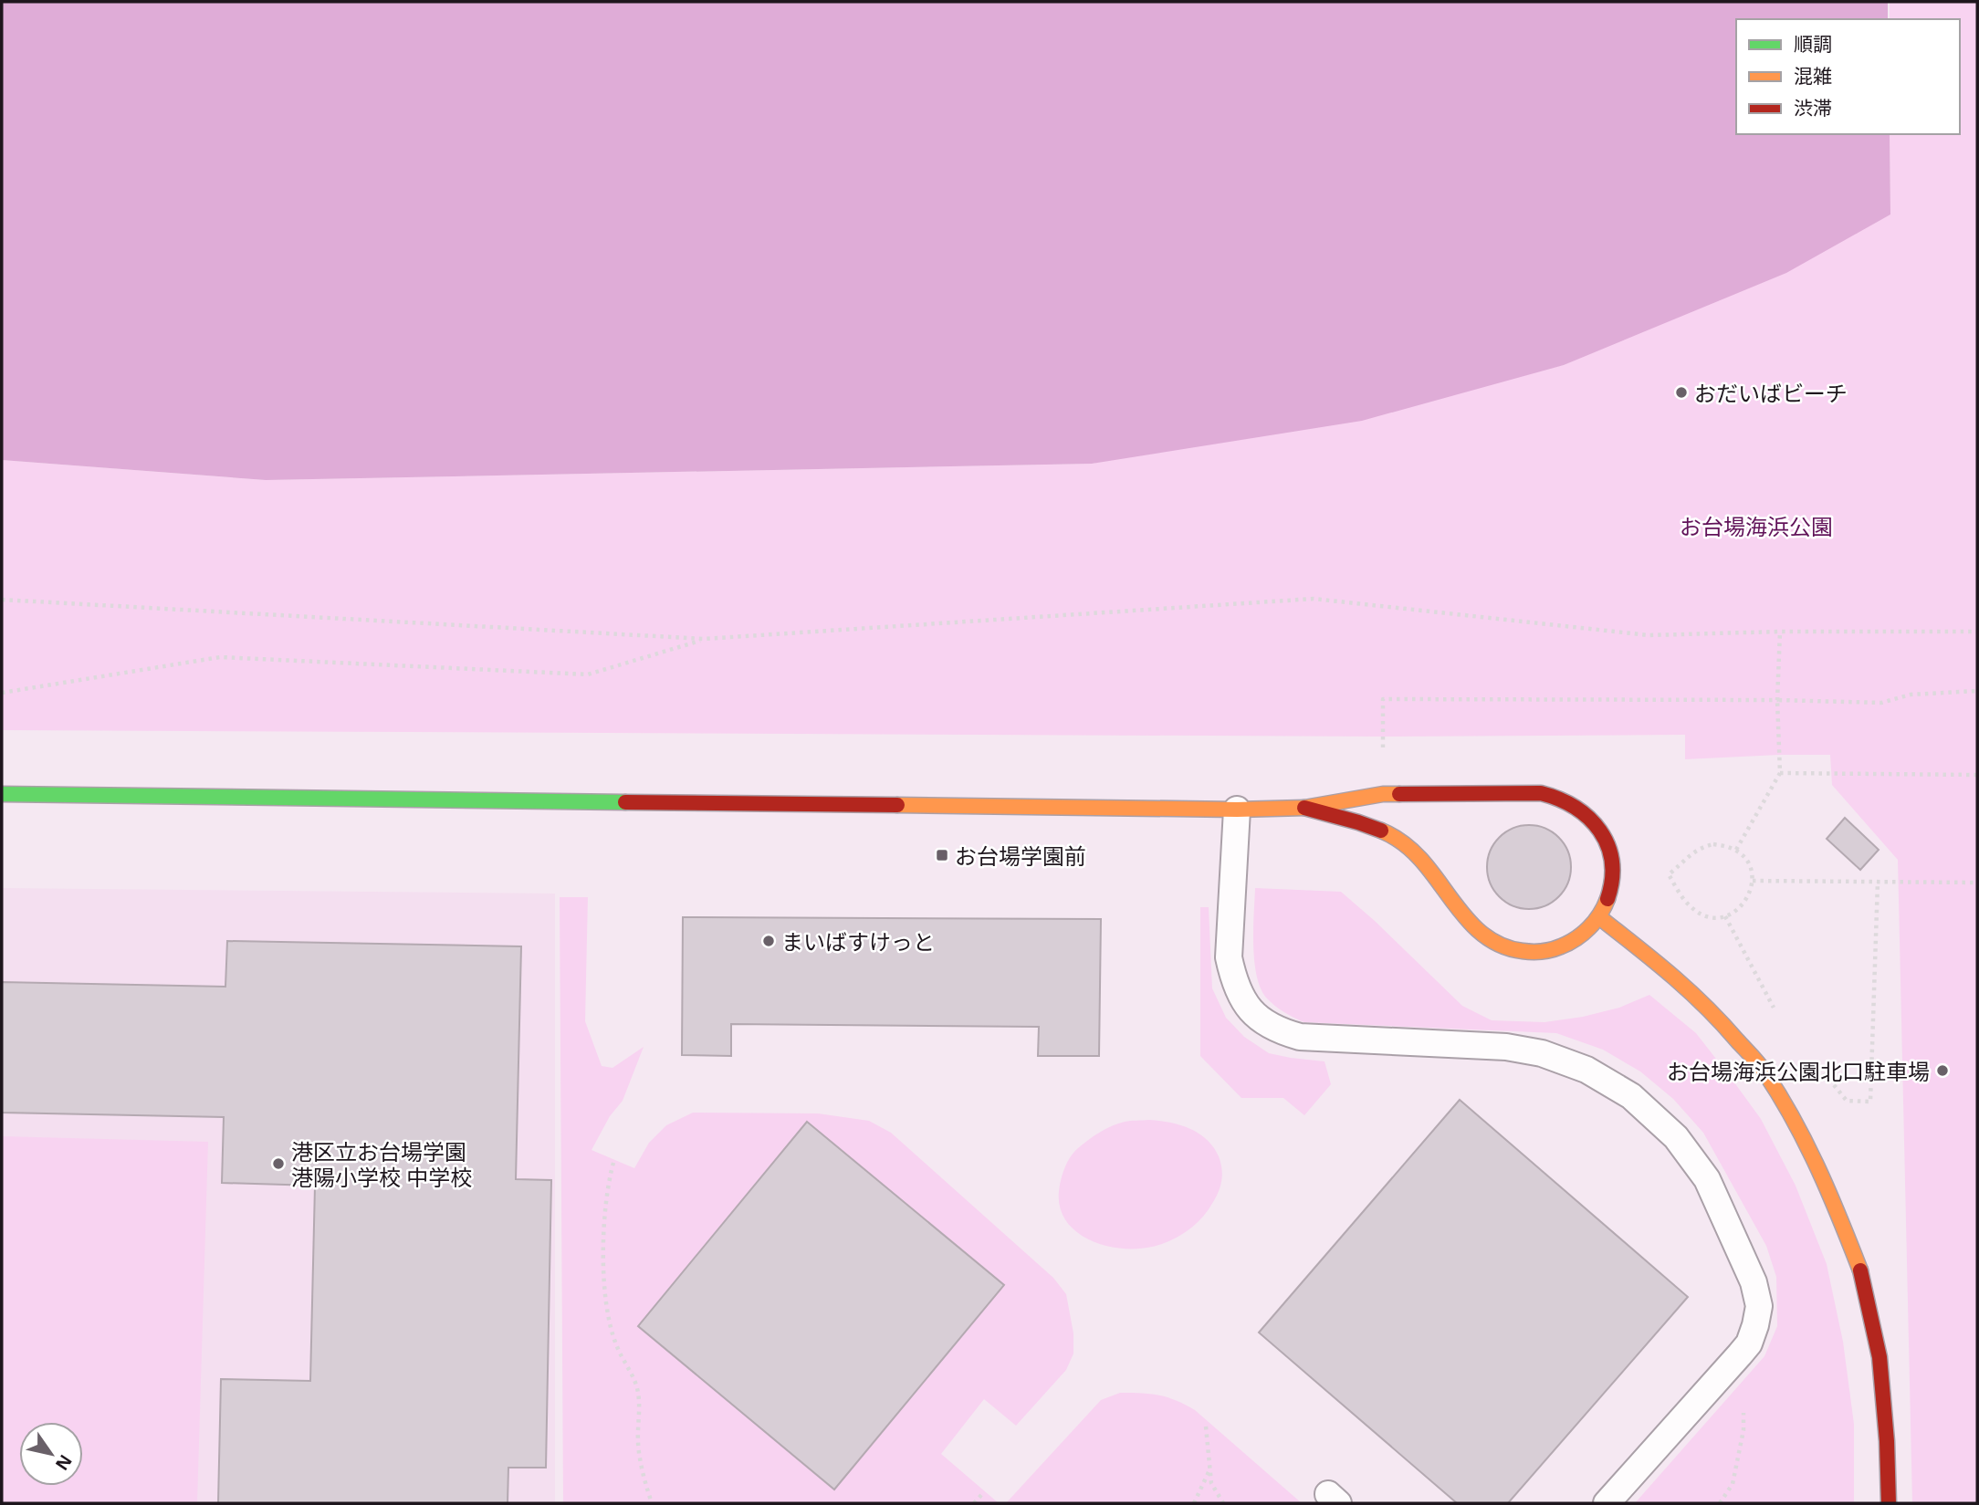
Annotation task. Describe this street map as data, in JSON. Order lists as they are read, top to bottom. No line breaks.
{"parks":["お台場海浜公園"],"places":{"other":["おだいばビーチ","まいばすけっと","お台場海浜公園北口駐車場","港区立お台場学園 港陽小学校 中学校"],"transit":["お台場学園前"]},"legend":["順調","混雑","渋滞"],"north":"bottom right"}
